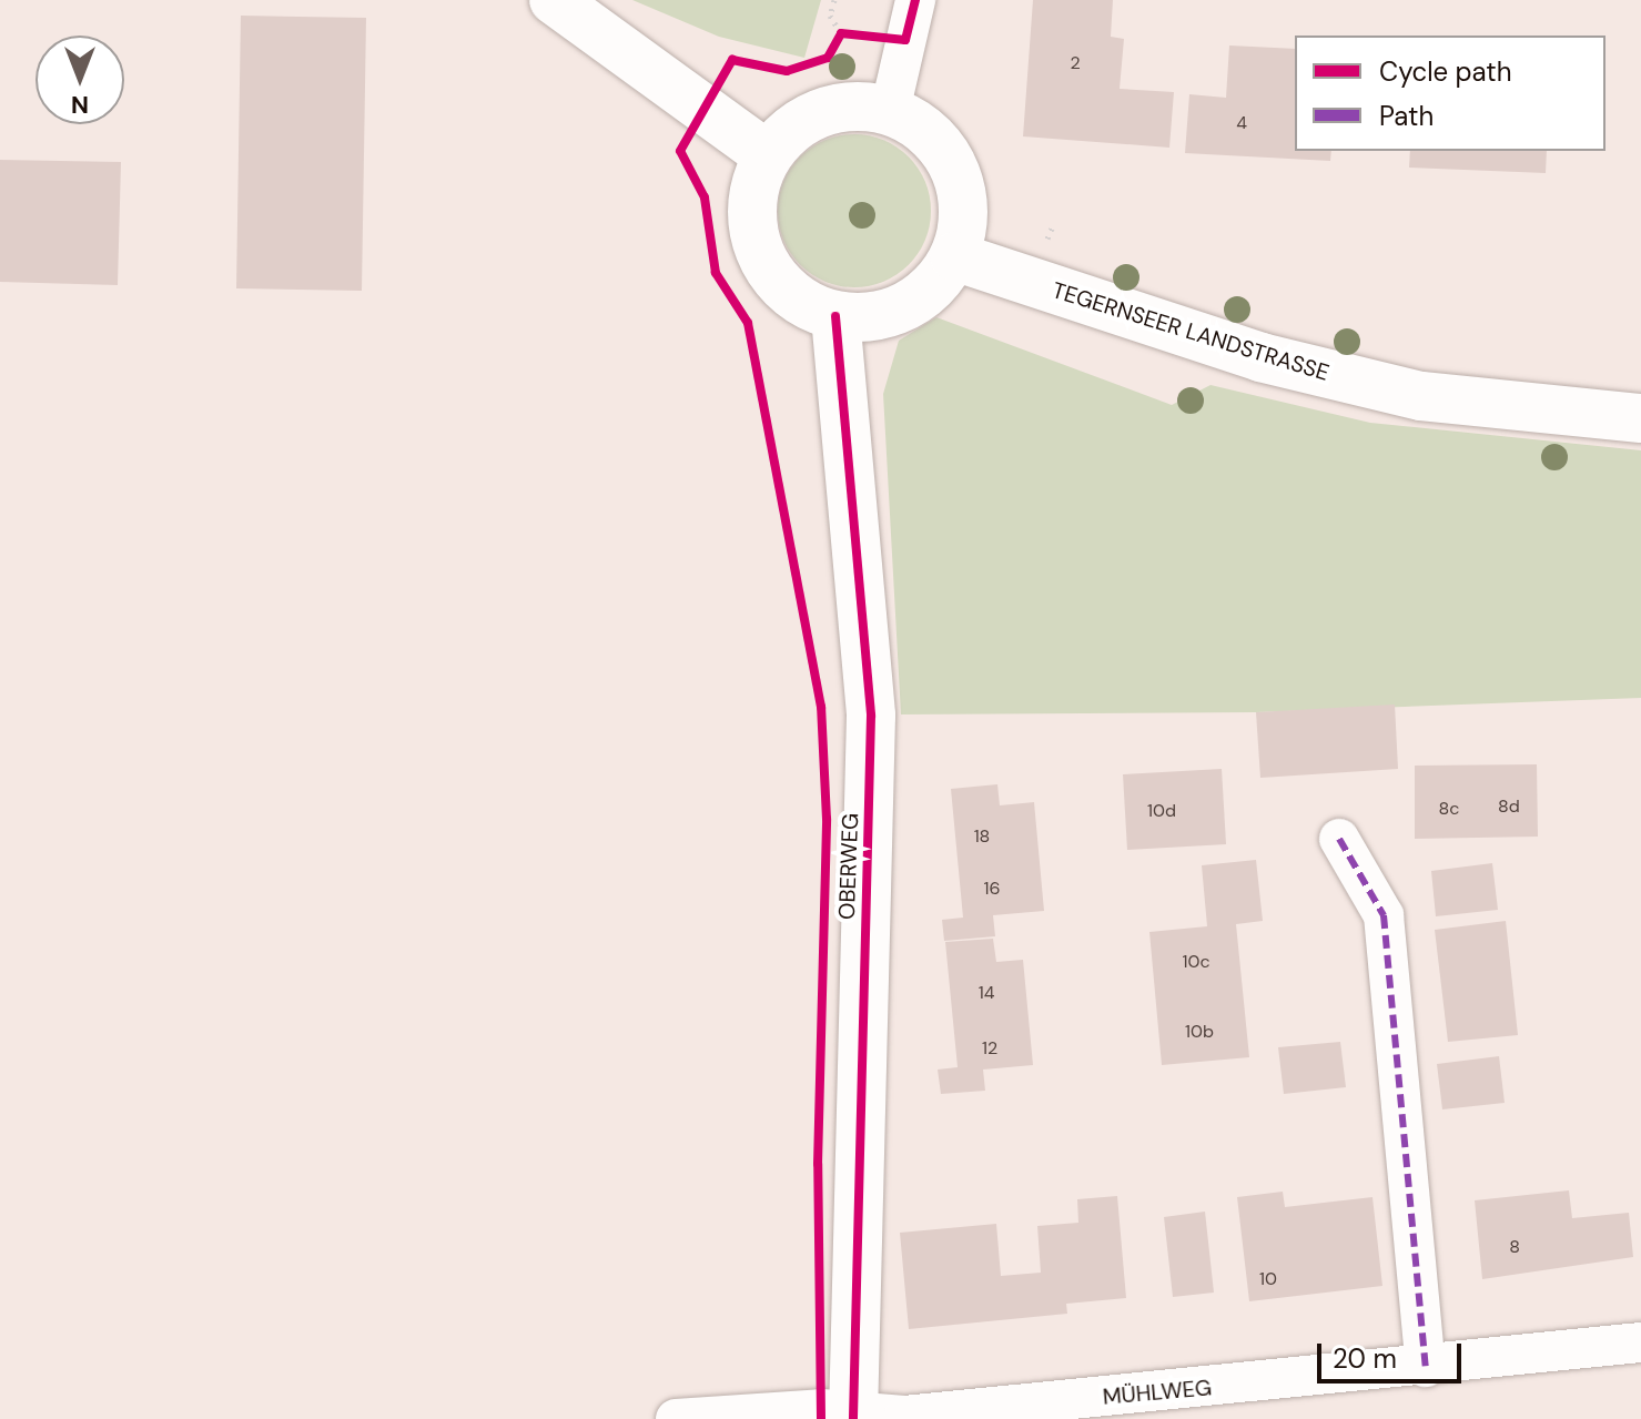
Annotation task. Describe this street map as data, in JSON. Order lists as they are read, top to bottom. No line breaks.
{"streets":{"main road":["TEGERNSEER LANDSTRASSE","OBERWEG"],"street":["MÜHLWEG"]},"crossings":[["TEGERNSEER LANDSTRASSE","OBERWEG"],["OBERWEG","MÜHLWEG"]],"house_numbers":["2","4","8d","8c","10d","18","16","10c","14","10b","12","8","10"],"legend":["Cycle path","Path"],"scale_bar":"20 m","north":"bottom"}
